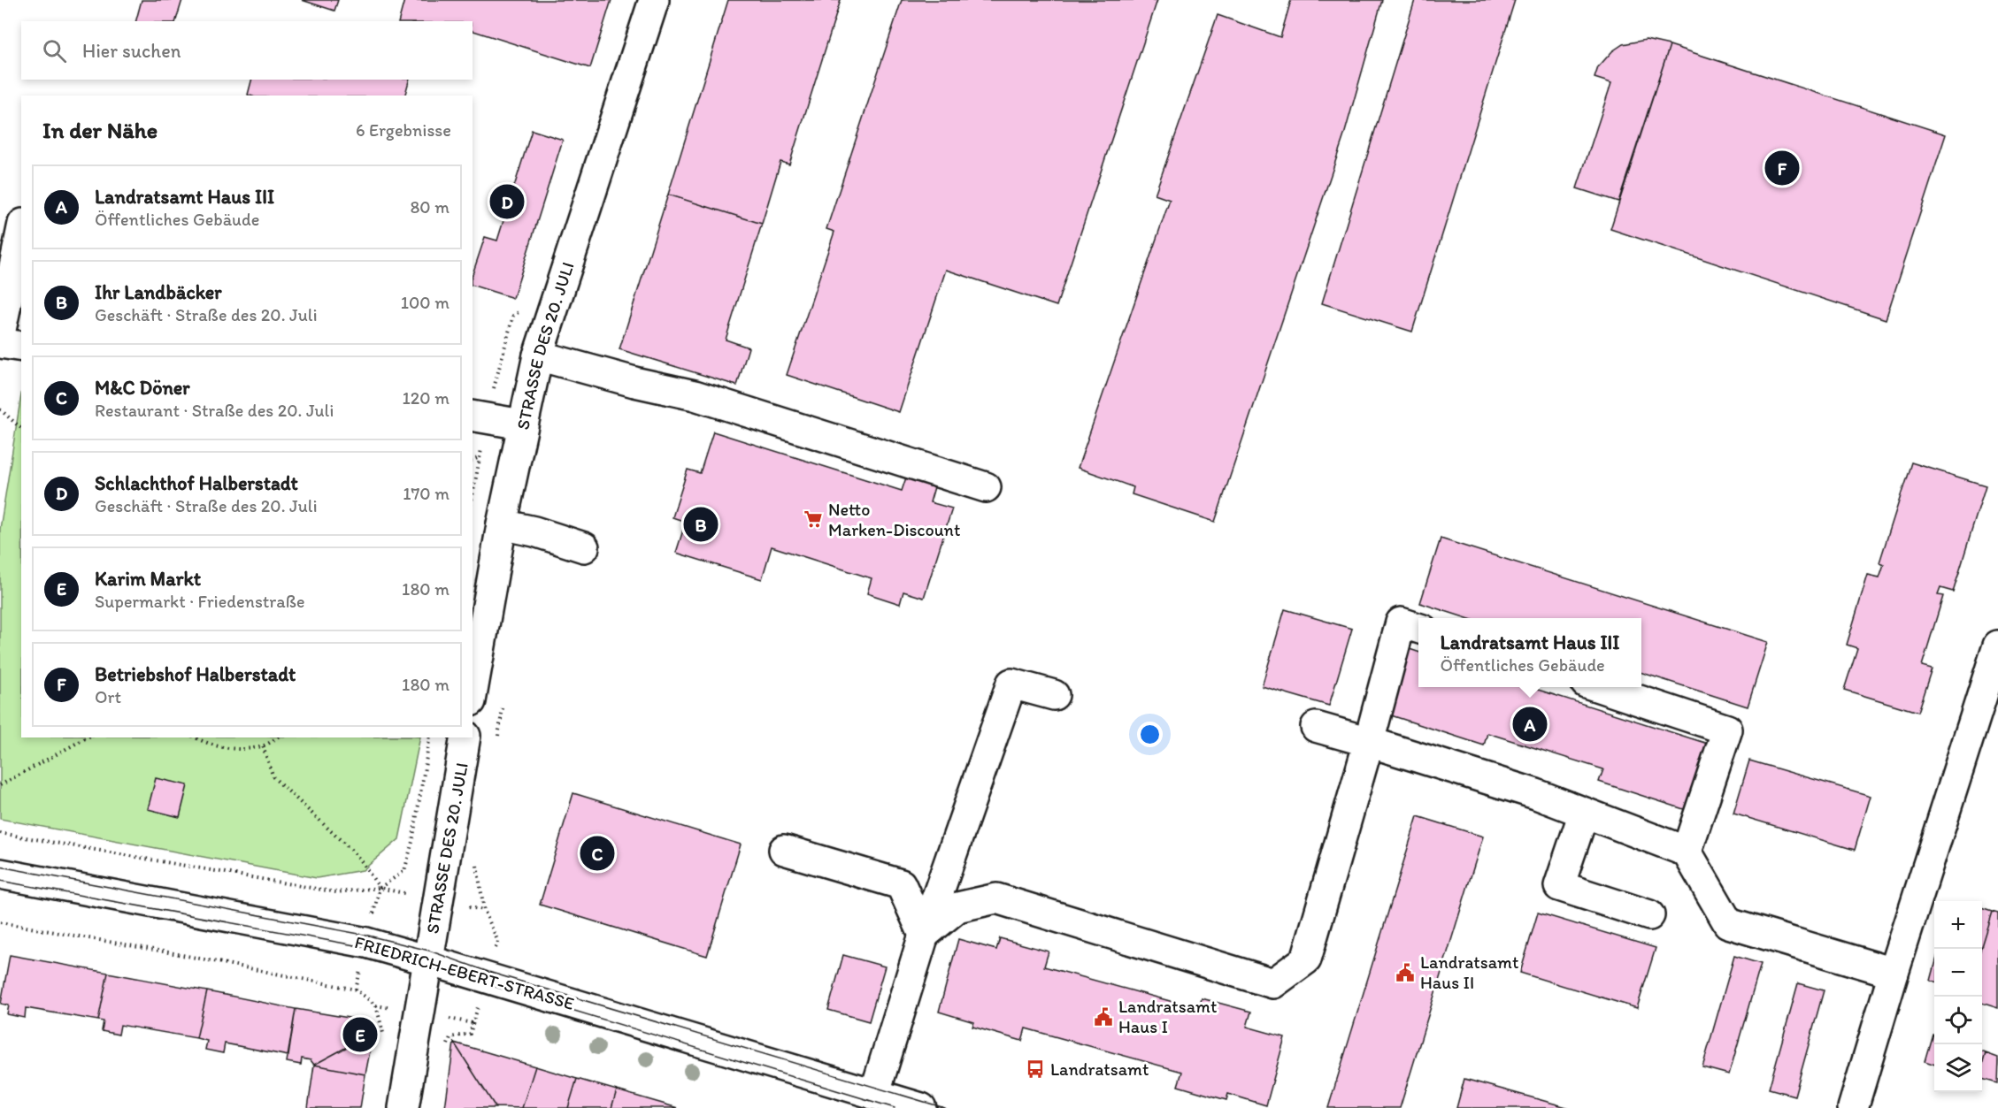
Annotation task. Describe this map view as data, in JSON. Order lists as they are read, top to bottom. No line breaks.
{"streets":{"street":["STRASSE DES 20. JULI","FRIEDRICH-EBERT-STRASSE"]},"crossings":[["STRASSE DES 20. JULI","FRIEDRICH-EBERT-STRASSE"]],"places":{"supermarket":["Netto Marken-Discount"],"public building":["Landratsamt Haus II","Landratsamt Haus I"],"bus stop":["Landratsamt"]},"page":{"search":"Hier suchen","heading":["In der Nähe","6 Ergebnisse"],"pins":["F","D","B","A","C","E"],"list":[{"mark":"A","name":"Landratsamt Haus III","note":"Öffentliches Gebäude","value":"80 m"},{"mark":"B","name":"Ihr Landbäcker","note":"Geschäft · Straße des 20. Juli","value":"100 m"},{"mark":"C","name":"M&C Döner","note":"Restaurant · Straße des 20. Juli","value":"120 m"},{"mark":"D","name":"Schlachthof Halberstadt","note":"Geschäft · Straße des 20. Juli","value":"170 m"},{"mark":"E","name":"Karim Markt","note":"Supermarkt · Friedenstraße","value":"180 m"},{"mark":"F","name":"Betriebshof Halberstadt","note":"Ort","value":"180 m"}],"popup":["Landratsamt Haus III","Öffentliches Gebäude"],"map_buttons":["+","−"]}}
